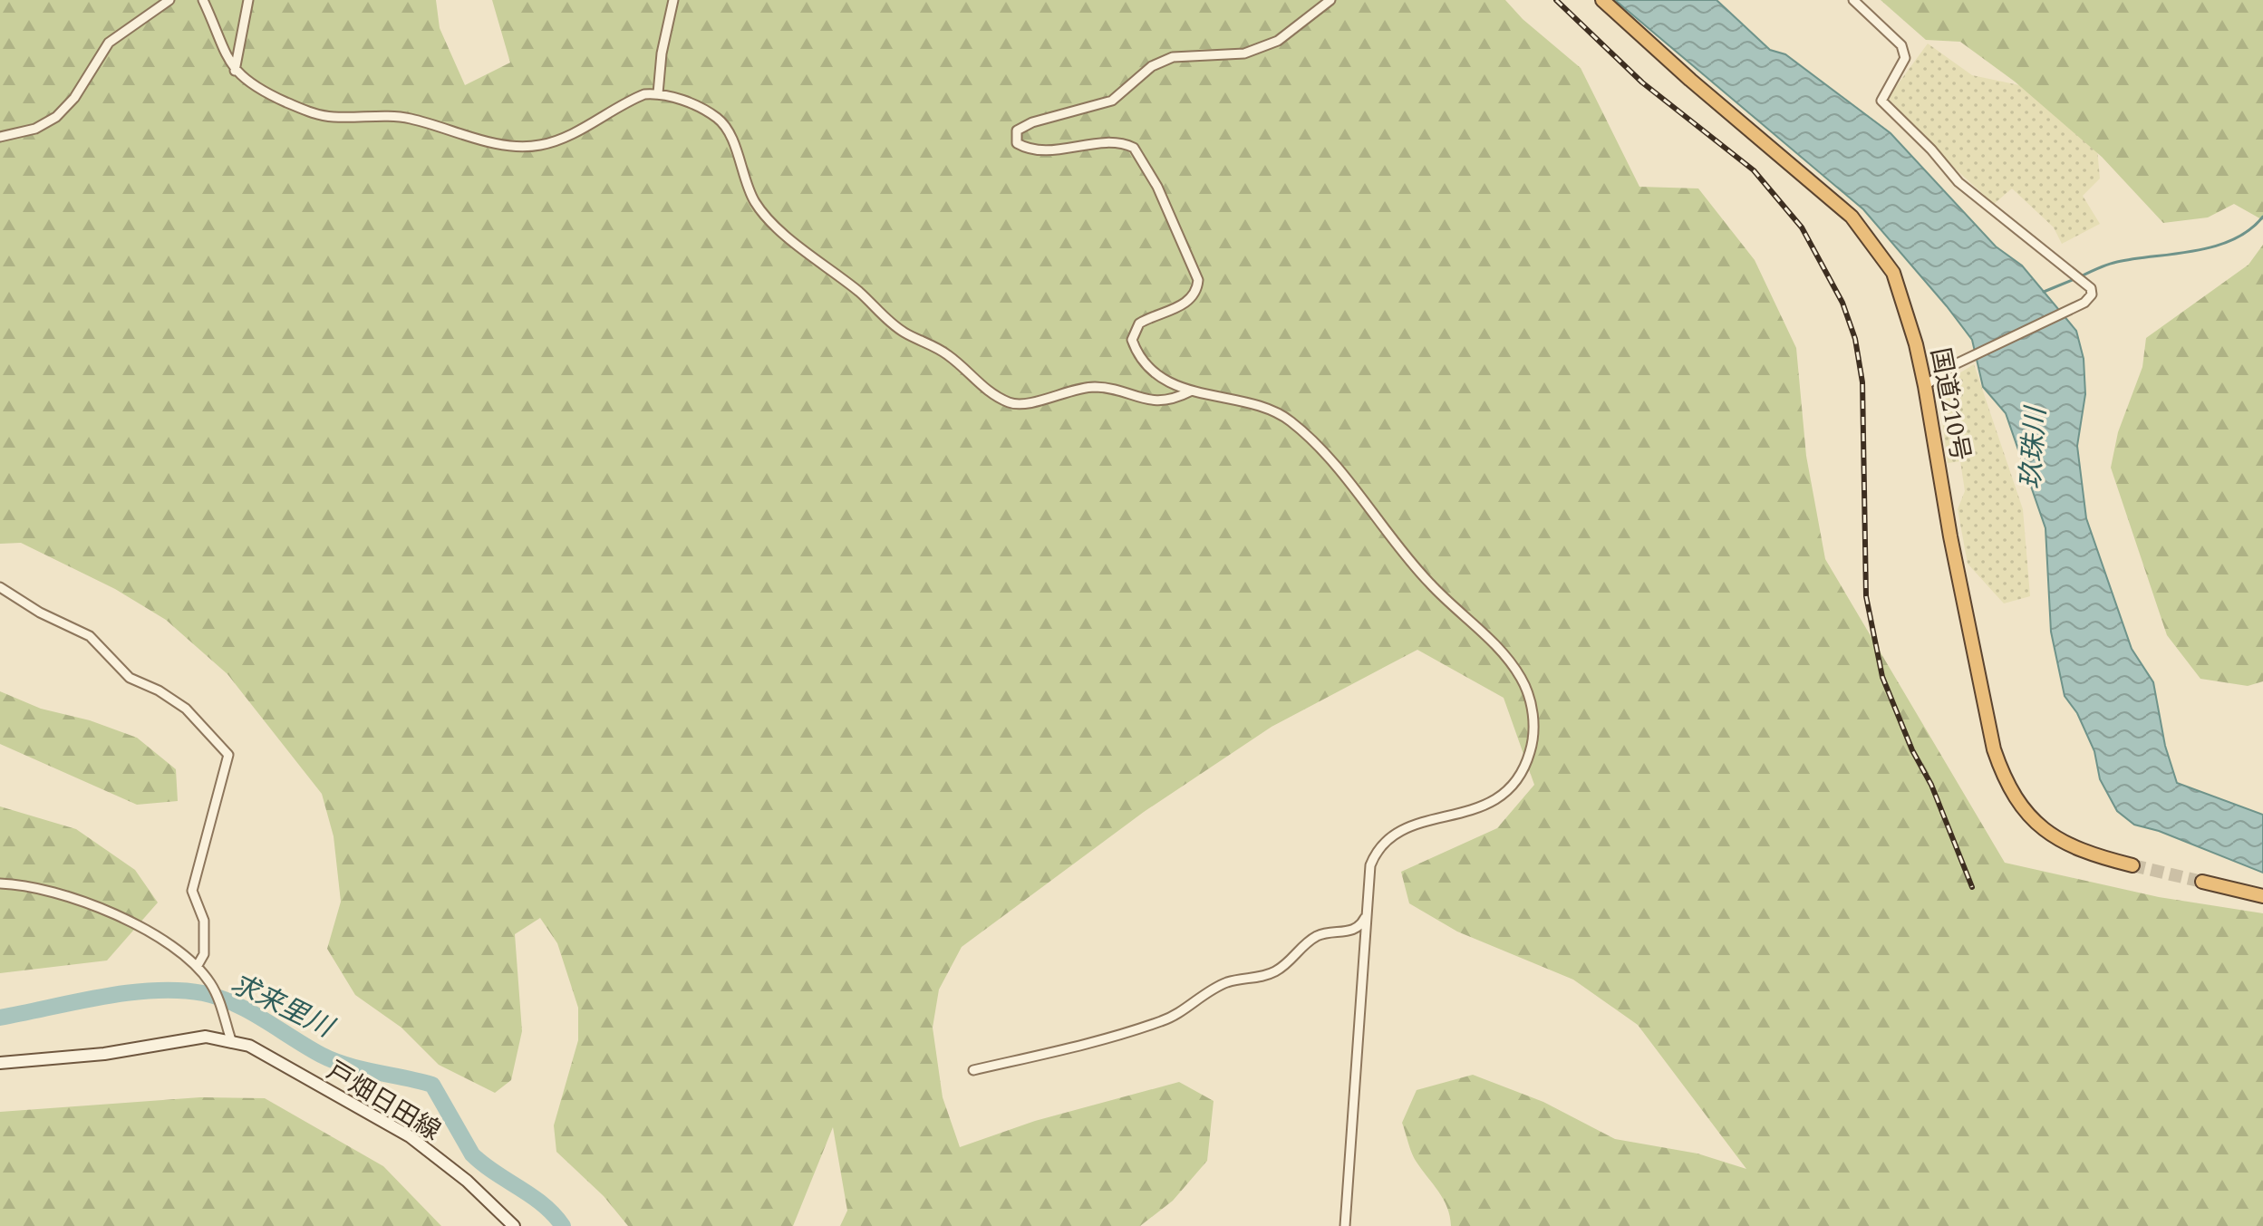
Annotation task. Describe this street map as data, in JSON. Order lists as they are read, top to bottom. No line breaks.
{"streets":{"highway":["国道210号"],"main road":["戸畑日田線"]},"water":["玖珠川","求来里川"]}
